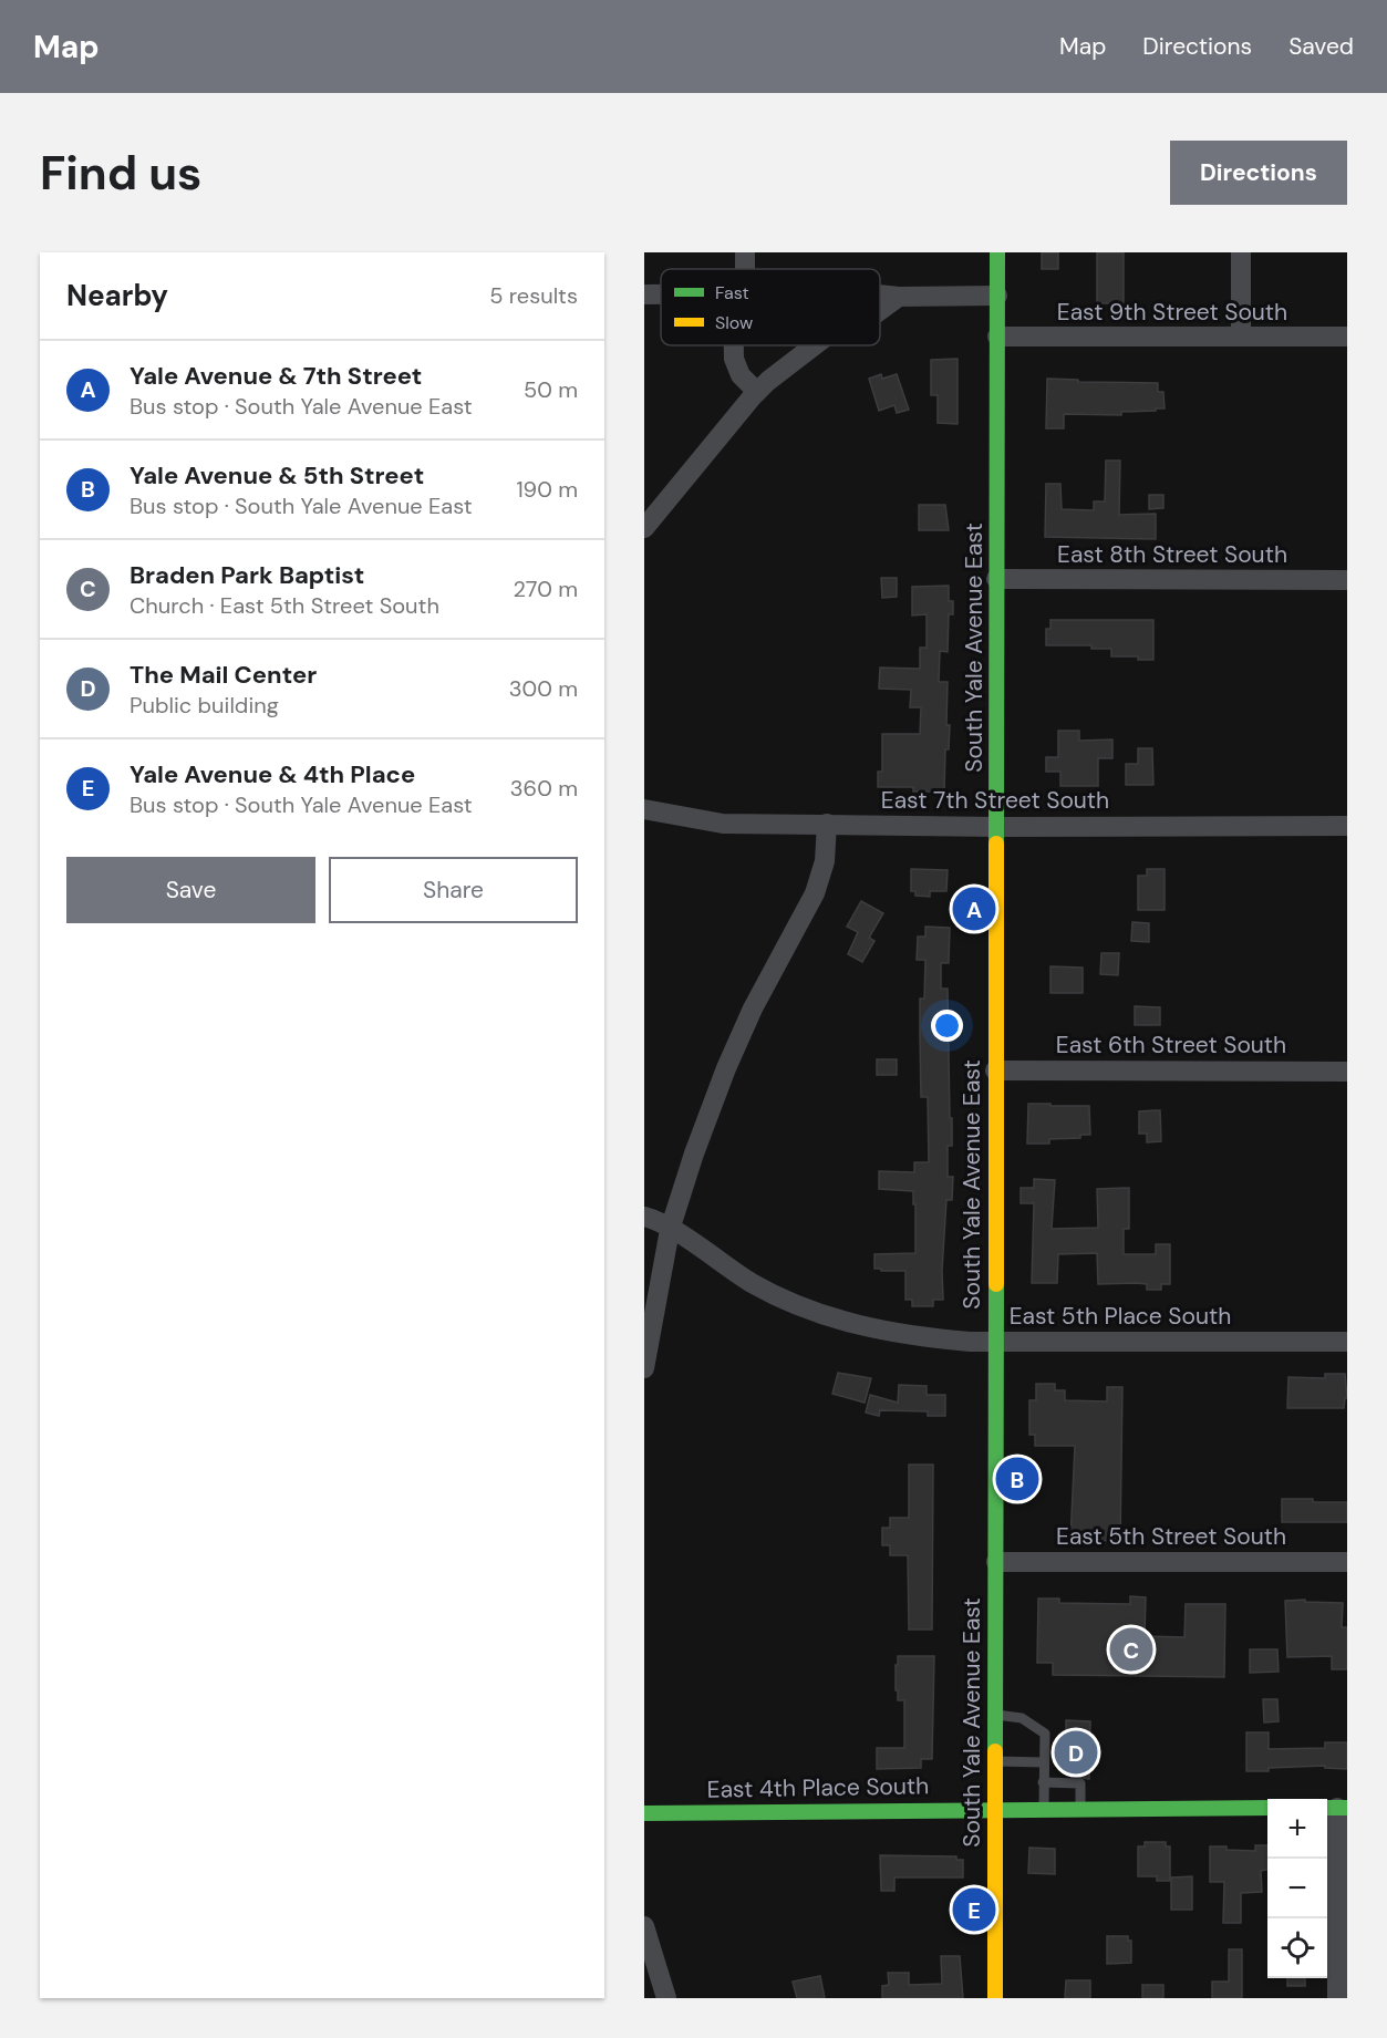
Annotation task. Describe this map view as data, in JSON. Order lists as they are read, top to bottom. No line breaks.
{"streets":{"main road":["South Yale Avenue East","East 4th Place South"],"street":["East 9th Street South","East 8th Street South","East 7th Street South","East 6th Street South","East 5th Place South","East 5th Street South"]},"crossings":[["East 9th Street South","South Yale Avenue East"],["East 8th Street South","South Yale Avenue East"],["South Yale Avenue East","East 7th Street South"],["South Yale Avenue East","East 6th Street South"],["South Yale Avenue East","East 5th Place South"],["South Yale Avenue East","East 5th Street South"],["South Yale Avenue East","East 4th Place South"]],"legend":["Fast","Slow"],"page":{"header":"Map","nav":["Map","Directions","Saved"],"buttons":["Directions",["Save","Share"]],"title":"Find us","heading":["Nearby","5 results"],"list":[{"mark":"A","name":"Yale Avenue & 7th Street","note":"Bus stop · South Yale Avenue East","value":"50 m"},{"mark":"B","name":"Yale Avenue & 5th Street","note":"Bus stop · South Yale Avenue East","value":"190 m"},{"mark":"C","name":"Braden Park Baptist","note":"Church · East 5th Street South","value":"270 m"},{"mark":"D","name":"The Mail Center","note":"Public building","value":"300 m"},{"mark":"E","name":"Yale Avenue & 4th Place","note":"Bus stop · South Yale Avenue East","value":"360 m"}],"pins":["A","B","C","D","E"],"map_buttons":["+","−"]}}
